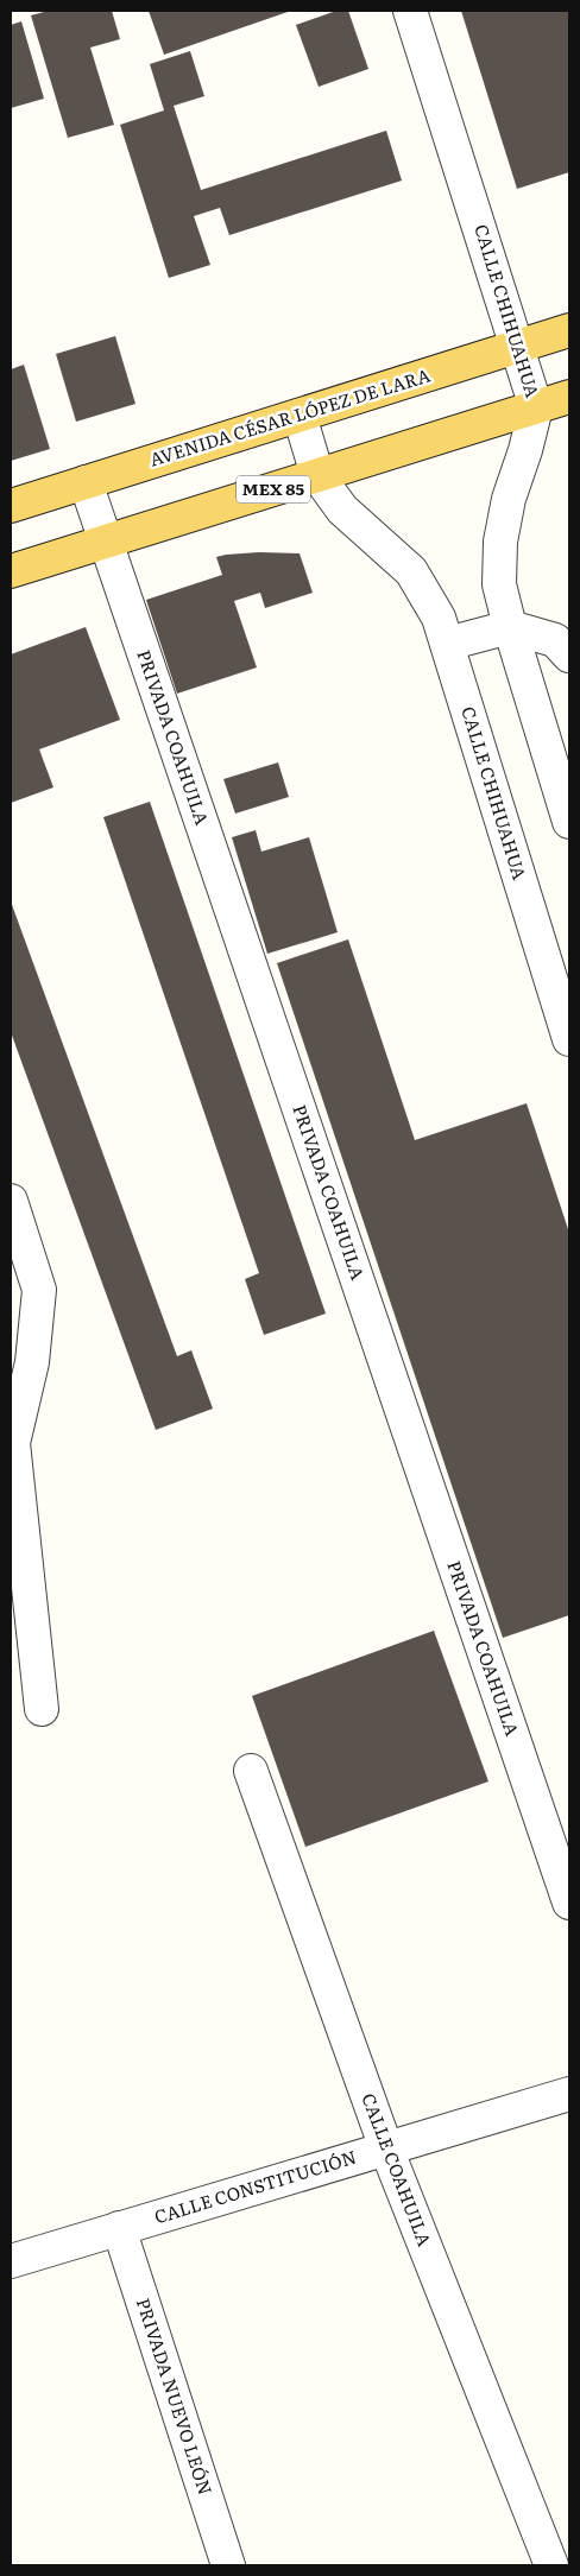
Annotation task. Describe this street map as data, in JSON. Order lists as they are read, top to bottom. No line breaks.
{"streets":{"main road":["AVENIDA CÉSAR LÓPEZ DE LARA","MEX 85"],"street":["CALLE CHIHUAHUA","PRIVADA COAHUILA","CALLE COAHUILA","CALLE CONSTITUCIÓN","PRIVADA NUEVO LEÓN"]},"crossings":[["CALLE CHIHUAHUA","AVENIDA CÉSAR LÓPEZ DE LARA"],["CALLE CHIHUAHUA","MEX 85"],["AVENIDA CÉSAR LÓPEZ DE LARA","PRIVADA COAHUILA"],["MEX 85","PRIVADA COAHUILA"],["CALLE COAHUILA","CALLE CONSTITUCIÓN"],["CALLE CONSTITUCIÓN","PRIVADA NUEVO LEÓN"]]}
